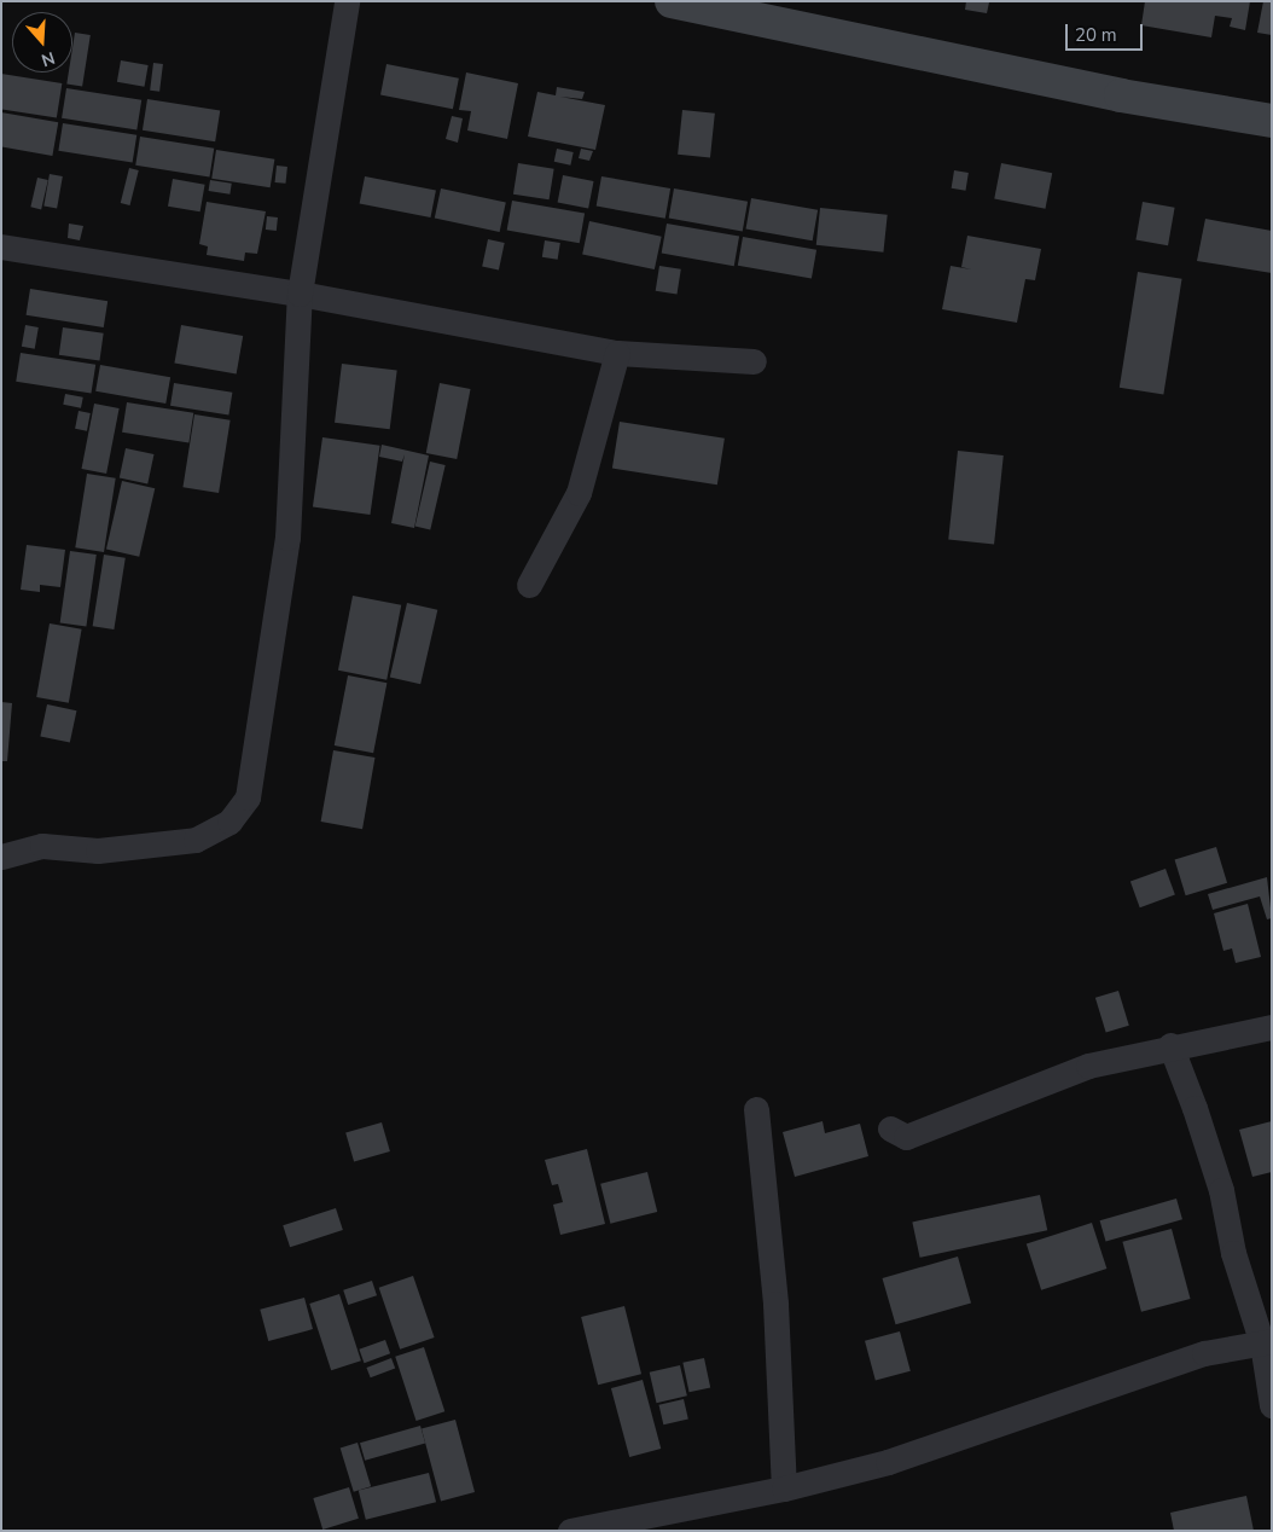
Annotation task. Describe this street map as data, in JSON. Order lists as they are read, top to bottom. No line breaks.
{"scale_bar":"20 m","north":"bottom"}
